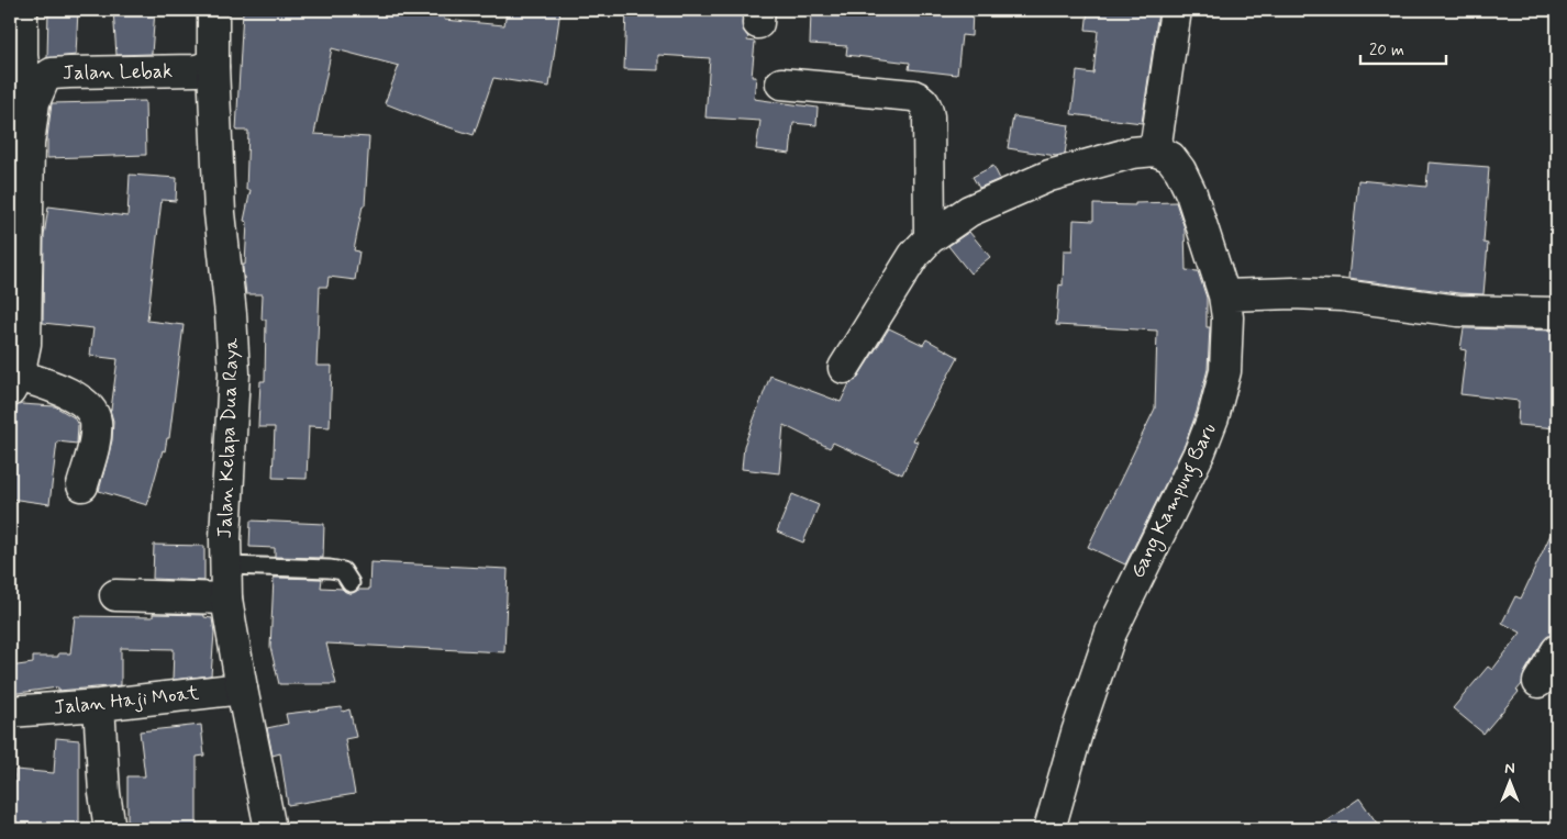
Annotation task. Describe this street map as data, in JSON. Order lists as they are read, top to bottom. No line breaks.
{"streets":{"street":["Jalan Lebak","Jalan Kelapa Dua Raya","Gang Kampung Baru","Jalan Haji Moat"]},"crossings":[["Jalan Lebak","Jalan Kelapa Dua Raya"],["Jalan Kelapa Dua Raya","Jalan Haji Moat"]],"scale_bar":"20 m","north":"top"}
